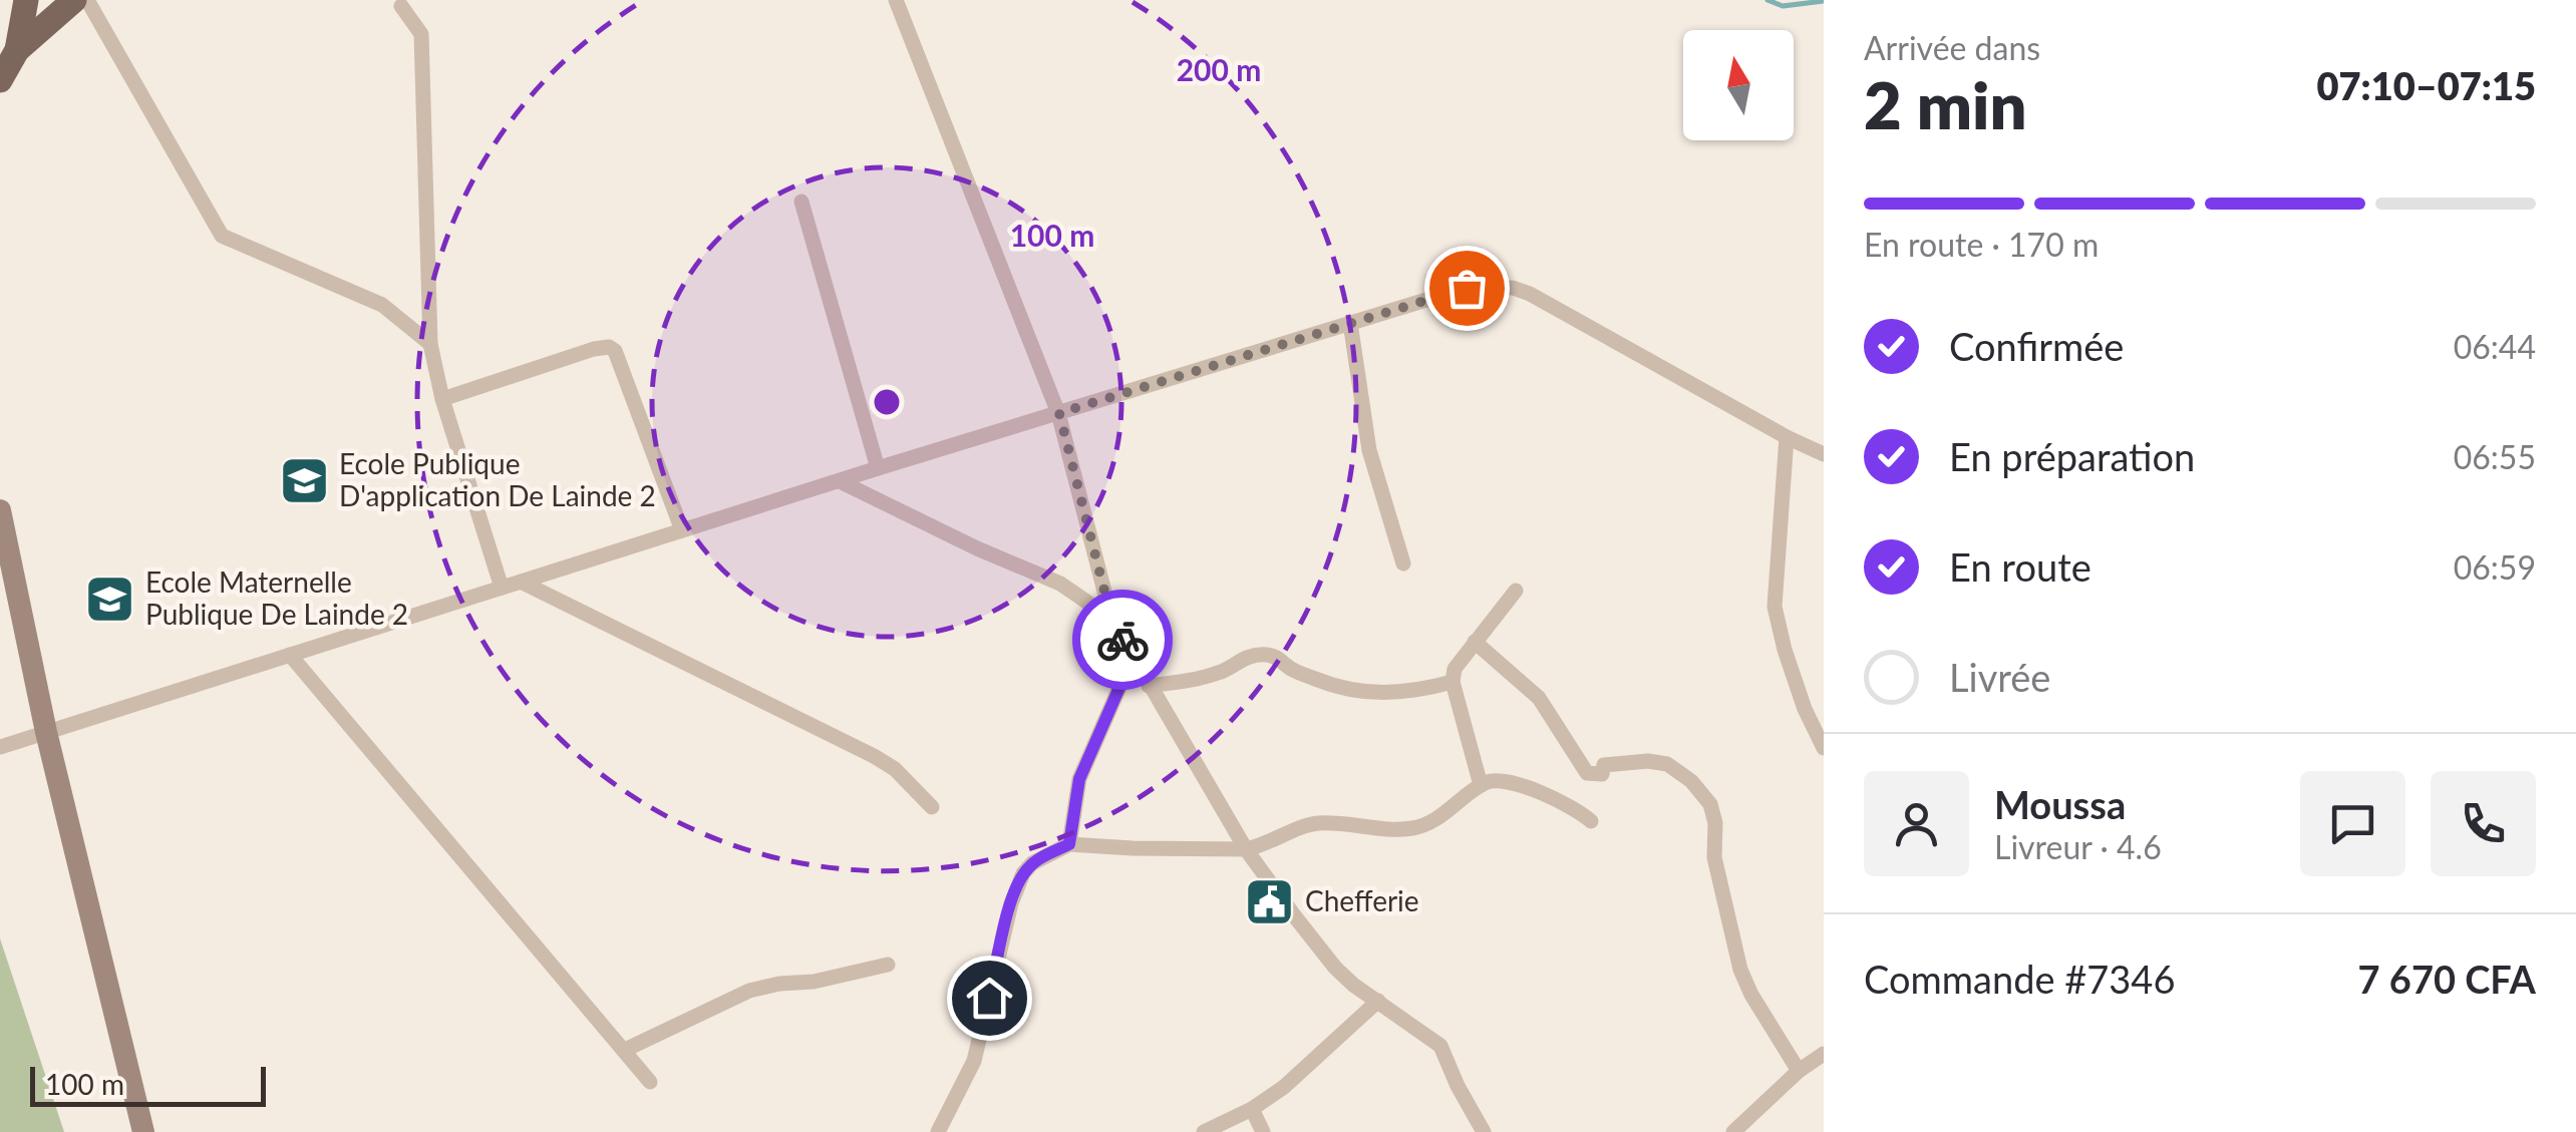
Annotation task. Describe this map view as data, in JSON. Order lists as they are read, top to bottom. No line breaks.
{"places":{"school or university":["Ecole Publique D'application De Lainde 2","Ecole Maternelle Publique De Lainde 2"],"public building":["Chefferie"]},"scale_bar":"100 m","north":"top","page":{"heading":["2 min","Arrivée dans","07:10–07:15"],"panel":["Moussa","Livreur · 4.6","Commande #7346","7 670 CFA"],"bar":"En route · 170 m","list":[["Confirmée","06:44"],["En préparation","06:55"],["En route","06:59"],"Livrée"],"scale":"100 m"},"rings":["200 m","100 m"]}
